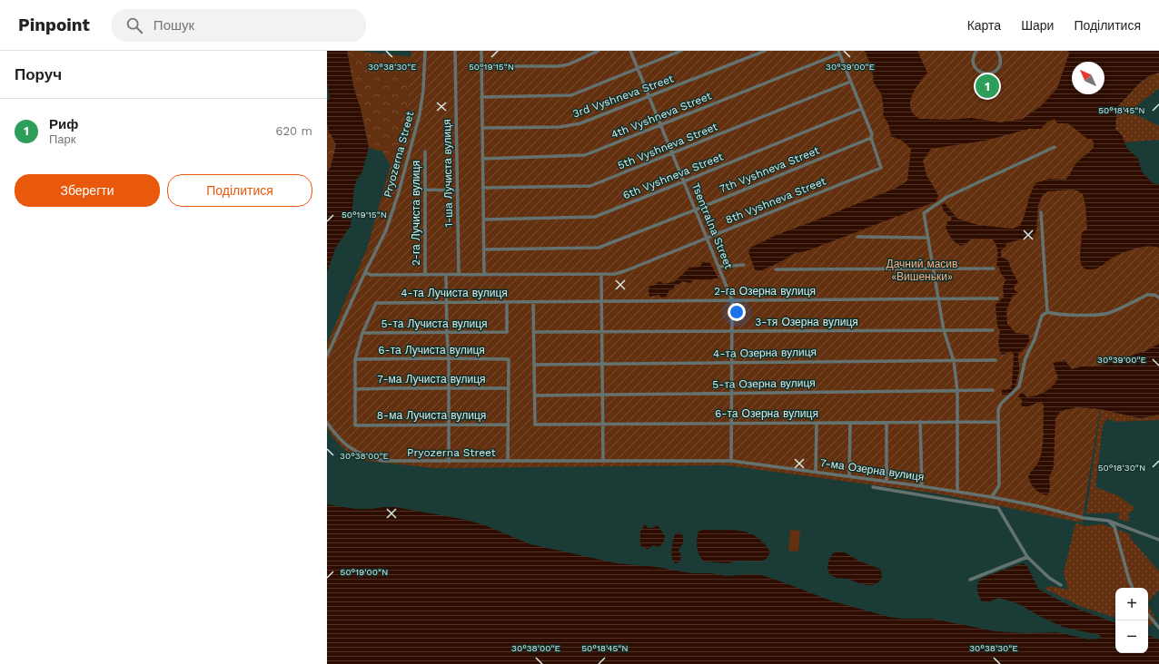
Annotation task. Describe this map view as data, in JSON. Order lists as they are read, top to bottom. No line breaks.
{"streets":{"street":["3rd Vyshneva Street","4th Vyshneva Street","5th Vyshneva Street","Pryozerna Street","7th Vyshneva Street","1-ша Лучиста вулиця","6th Vyshneva Street","8th Vyshneva Street","2-га Лучиста вулиця","Tsentralna Street","2-га Озерна вулиця","4-та Лучиста вулиця","3-тя Озерна вулиця","5-та Лучиста вулиця","6-та Лучиста вулиця","4-та Озерна вулиця","7-ма Лучиста вулиця","5-та Озерна вулиця","6-та Озерна вулиця","8-ма Лучиста вулиця","7-ма Озерна вулиця"]},"crossings":[["3rd Vyshneva Street","Tsentralna Street"],["4th Vyshneva Street","Tsentralna Street"],["5th Vyshneva Street","Tsentralna Street"],["Pryozerna Street","8th Vyshneva Street"],["Pryozerna Street","7-ма Озерна вулиця"],["7th Vyshneva Street","8th Vyshneva Street"],["7th Vyshneva Street","Tsentralna Street"],["1-ша Лучиста вулиця","8th Vyshneva Street"],["6th Vyshneva Street","Tsentralna Street"],["8th Vyshneva Street","2-га Лучиста вулиця"],["8th Vyshneva Street","Tsentralna Street"],["Tsentralna Street","2-га Озерна вулиця"],["Tsentralna Street","3-тя Озерна вулиця"],["Tsentralna Street","4-та Озерна вулиця"],["Tsentralna Street","5-та Озерна вулиця"],["Tsentralna Street","6-та Озерна вулиця"],["Tsentralna Street","7-ма Озерна вулиця"],["2-га Озерна вулиця","4-та Лучиста вулиця"],["4-та Лучиста вулиця","5-та Лучиста вулиця"],["6-та Лучиста вулиця","7-ма Лучиста вулиця"],["7-ма Лучиста вулиця","8-ма Лучиста вулиця"],["5-та Озерна вулиця","6-та Озерна вулиця"]],"parks":["Дачний масив «Вишеньки»"],"north":"top left","page":{"header":"Pinpoint","search":"Пошук","nav":["Карта","Шари","Поділитися"],"heading":"Поруч","pins":"1","list":[{"mark":"1","name":"Риф","note":"Парк","value":"620 m"}],"buttons":["Зберегти","Поділитися"],"map_buttons":["+","−"]},"coordinates":["30°39'00\"E","30°38'30\"E","50°19'15\"N","50°18'45\"N","30°38'00\"E","50°18'30\"N","50°19'00\"N"]}
